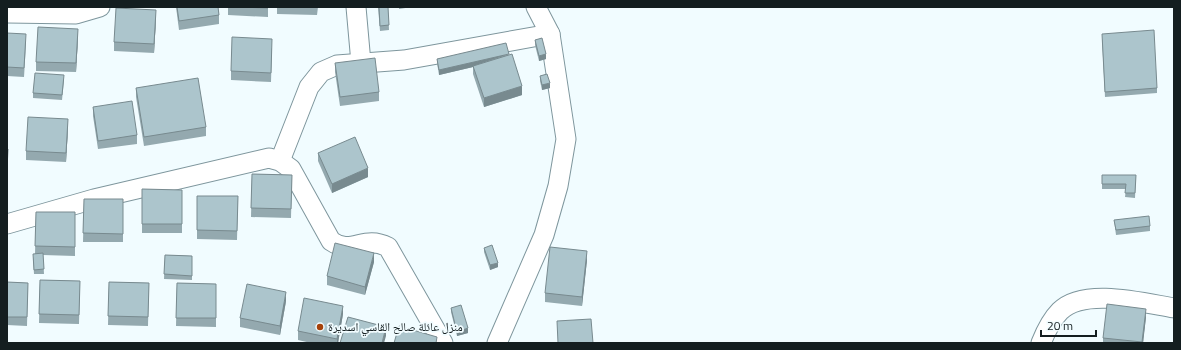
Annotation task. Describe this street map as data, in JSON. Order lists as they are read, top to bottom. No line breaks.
{"places":["منزل عائلة صالح القاسي اسديرة"],"scale_bar":"20 m"}
